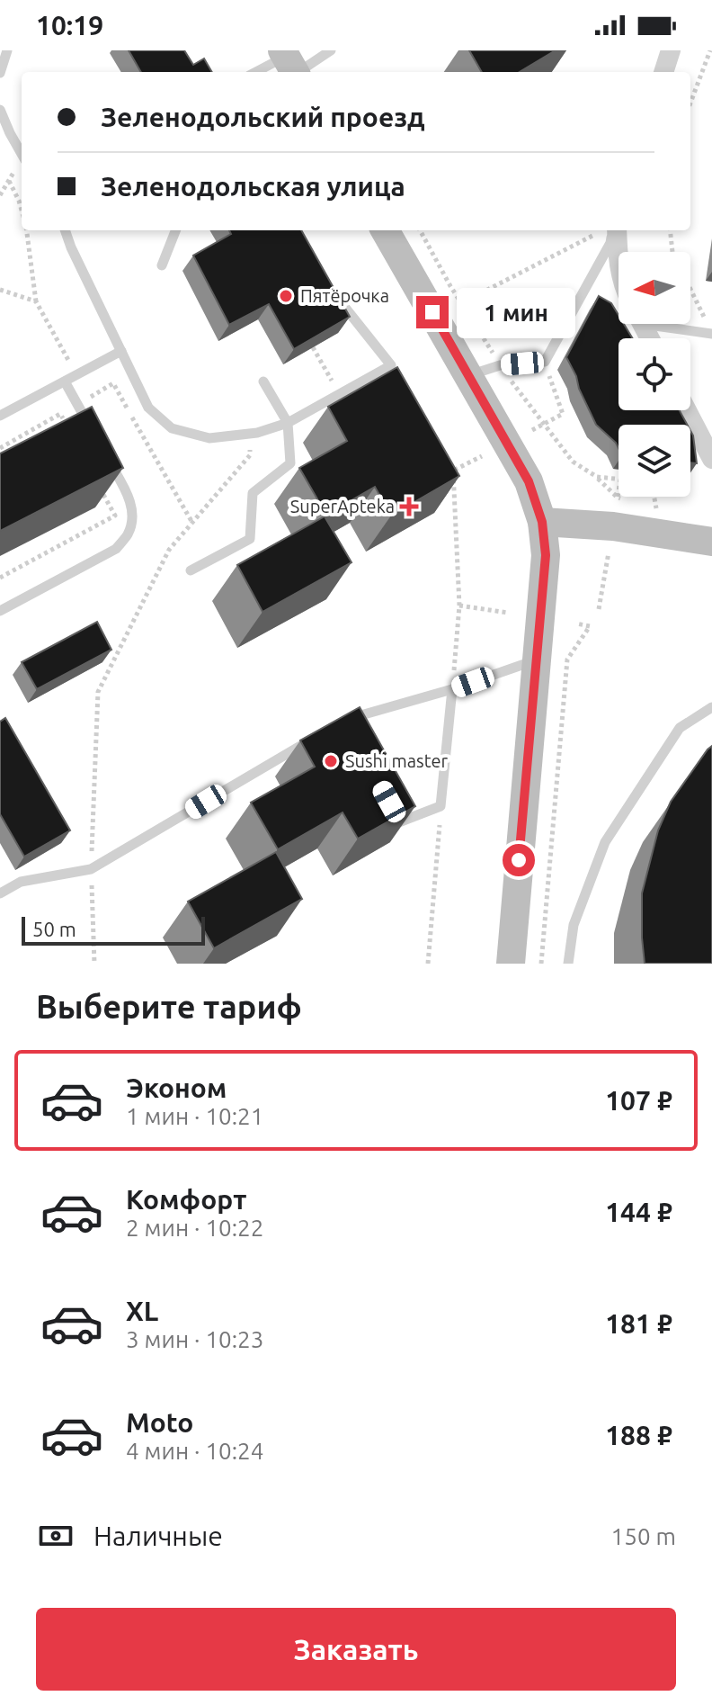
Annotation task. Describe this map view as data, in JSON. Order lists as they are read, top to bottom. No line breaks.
{"places":{"other":["Пятёрочка","Sushi master"],"health":["SuperApteka"]},"scale_bar":"50 m","north":"left","page":{"status":"10:19","banner":["Зеленодольский проезд","Зеленодольская улица"],"bubble":"1 мин","scale":"50 m","heading":"Выберите тариф","list":[{"name":"Эконом","note":"1 мин · 10:21","value":"107 ₽"},{"name":"Комфорт","note":"2 мин · 10:22","value":"144 ₽"},{"name":"XL","note":"3 мин · 10:23","value":"181 ₽"},{"name":"Moto","note":"4 мин · 10:24","value":"188 ₽"}],"pay":["Наличные","150 m"],"buttons":"Заказать"}}
